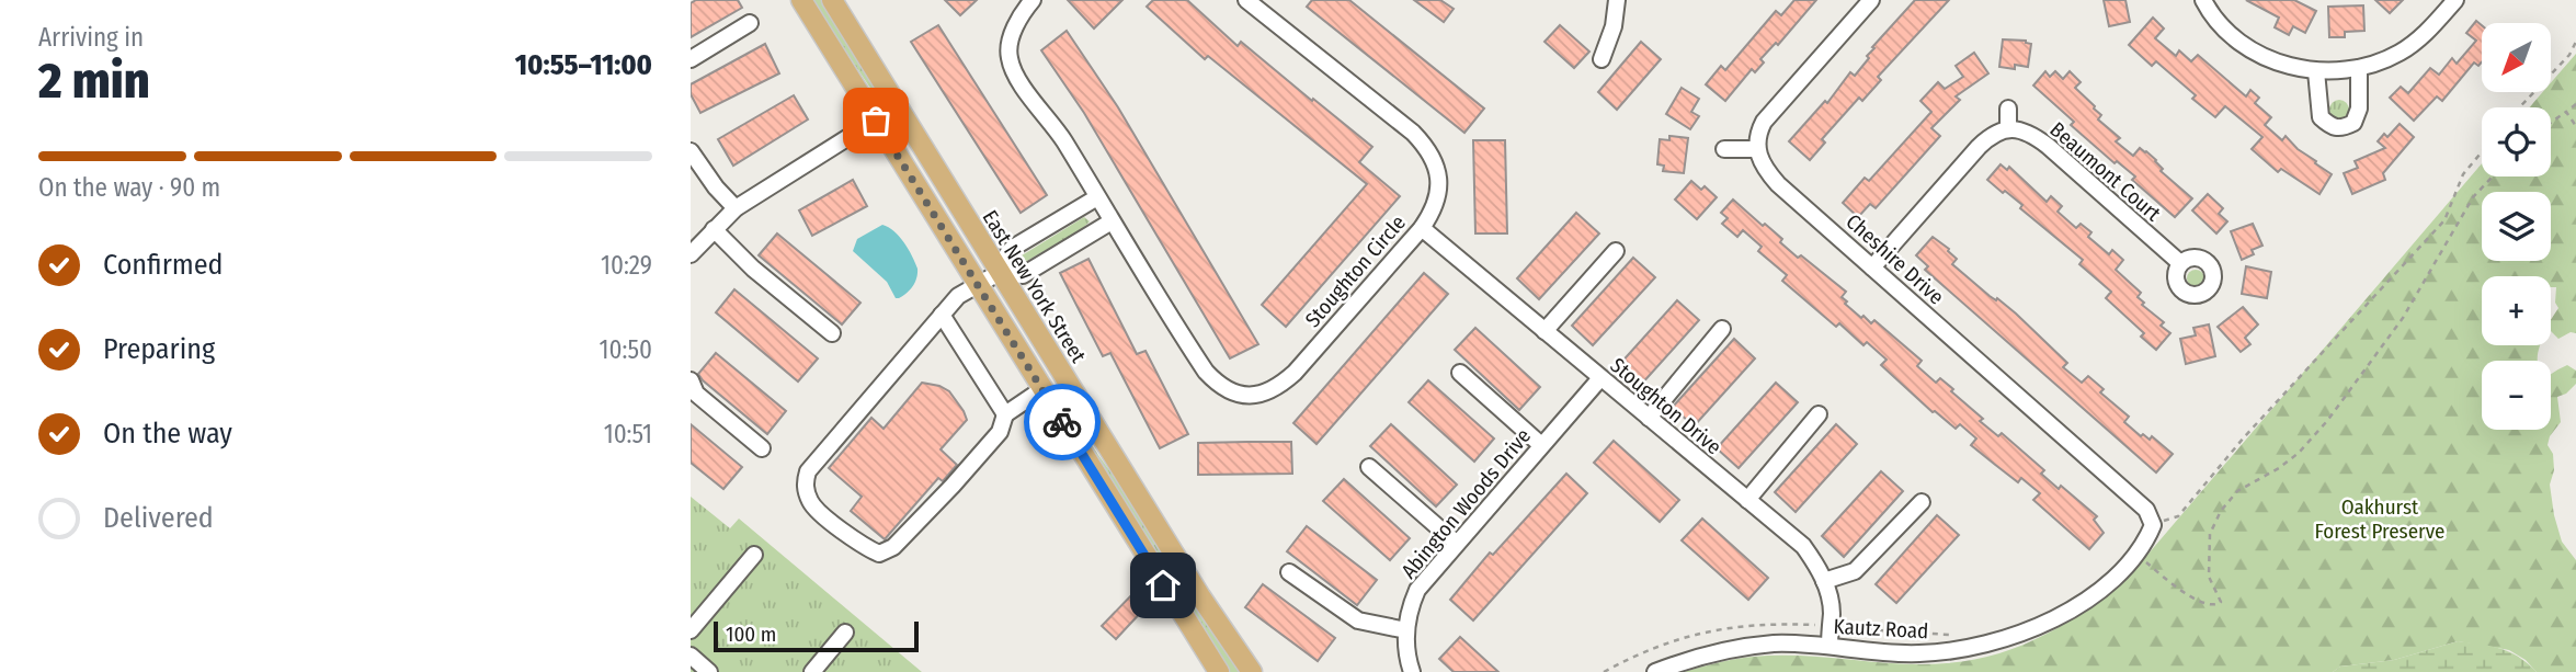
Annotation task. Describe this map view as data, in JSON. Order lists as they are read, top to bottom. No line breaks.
{"streets":{"main road":["East New York Street"],"street":["Beaumont Court","Cheshire Drive","Stoughton Circle","Stoughton Drive","Abington Woods Drive","Kautz Road"]},"crossings":[["Cheshire Drive","Kautz Road"],["Stoughton Circle","Stoughton Drive"],["Stoughton Drive","Abington Woods Drive"],["Stoughton Drive","Kautz Road"]],"parks":["Oakhurst Forest Preserve"],"scale_bar":"100 m","north":"bottom left","page":{"heading":["2 min","Arriving in","10:55–11:00"],"map_buttons":["+","−"],"bar":"On the way · 90 m","list":[["Confirmed","10:29"],["Preparing","10:50"],["On the way","10:51"],"Delivered"],"scale":"100 m"}}
